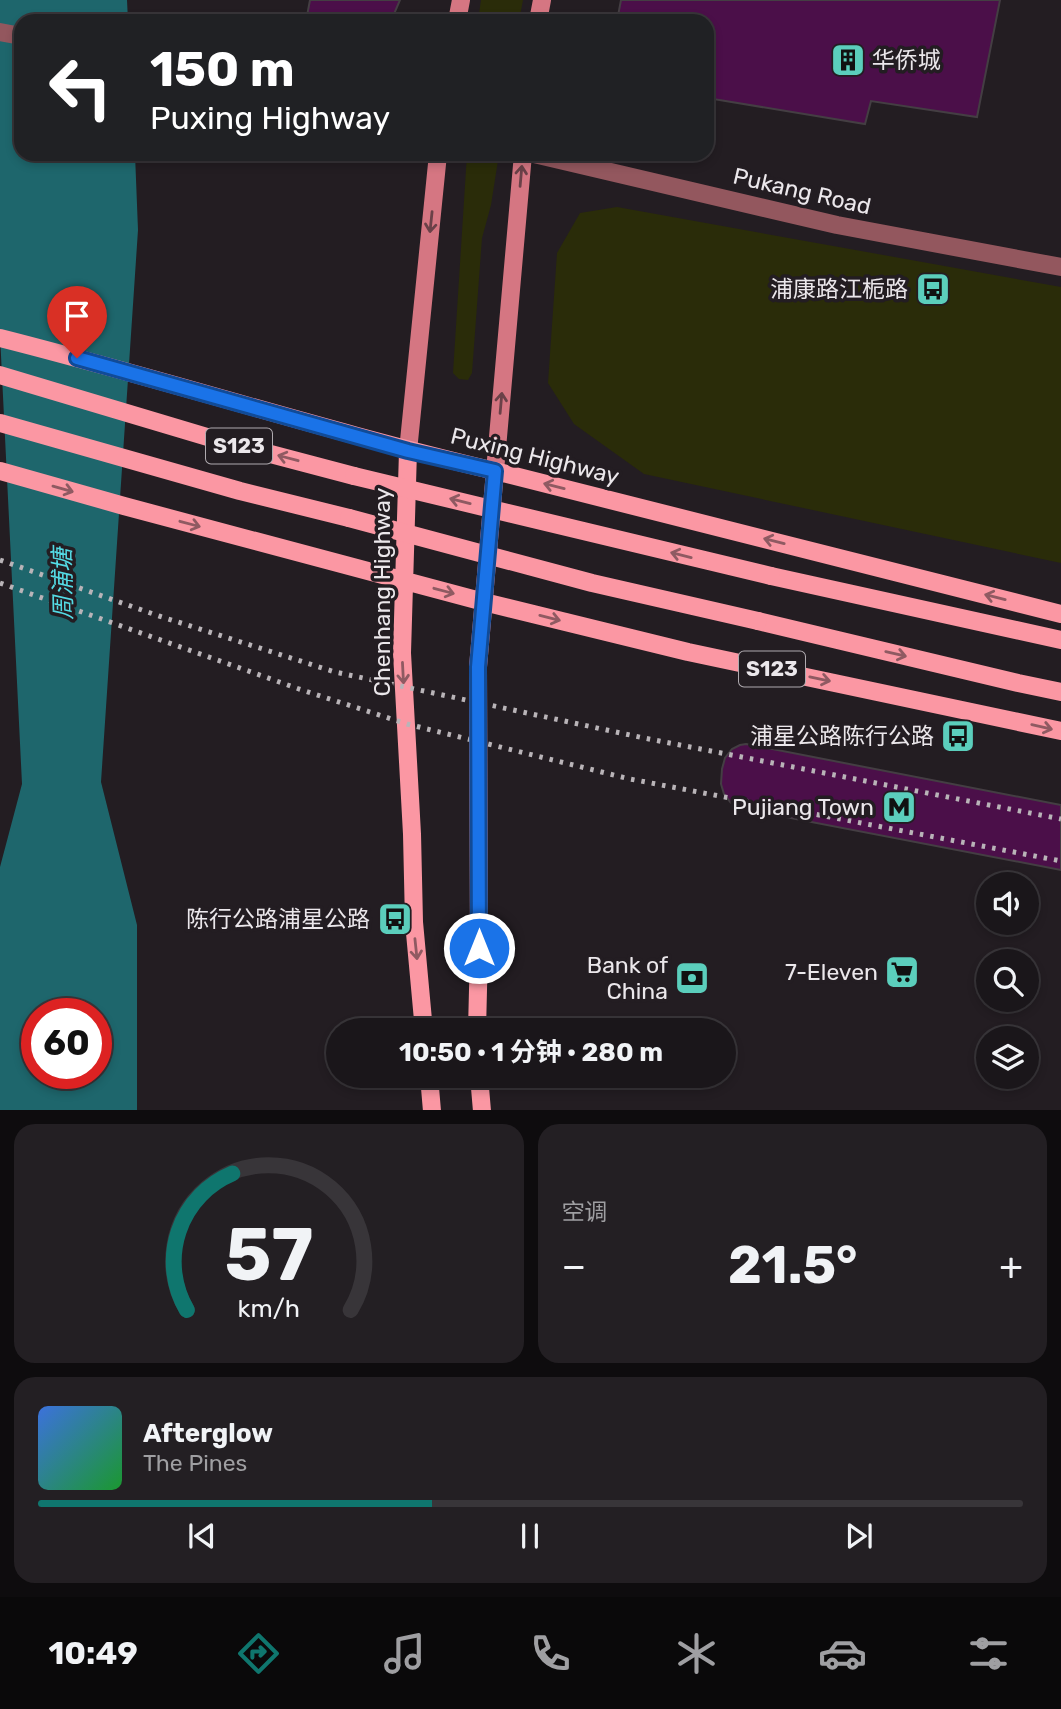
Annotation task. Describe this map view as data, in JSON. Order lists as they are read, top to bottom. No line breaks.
{"streets":{"main road":["S123","Puxing Highway","Chenhang Highway"],"street":["Pukang Road"]},"crossings":[["S123","Chenhang Highway"],["Puxing Highway","Chenhang Highway"]],"water":["周浦塘"],"places":{"building":["华侨城"],"bus stop":["浦康路江栀路","浦星公路陈行公路","陈行公路浦星公路"],"metro station":["Pujiang Town"],"supermarket":["7-Eleven"],"bank":["Bank of China"]},"page":{"turn":["150 m","Puxing Highway"],"limit":"60","trip":"10:50 · 1 分钟 · 280 m","tile":"空调","heat":["−","21.5°","+"],"song":["Afterglow","The Pines"],"tabs":"10:49","gauge":["57","km/h"]}}
